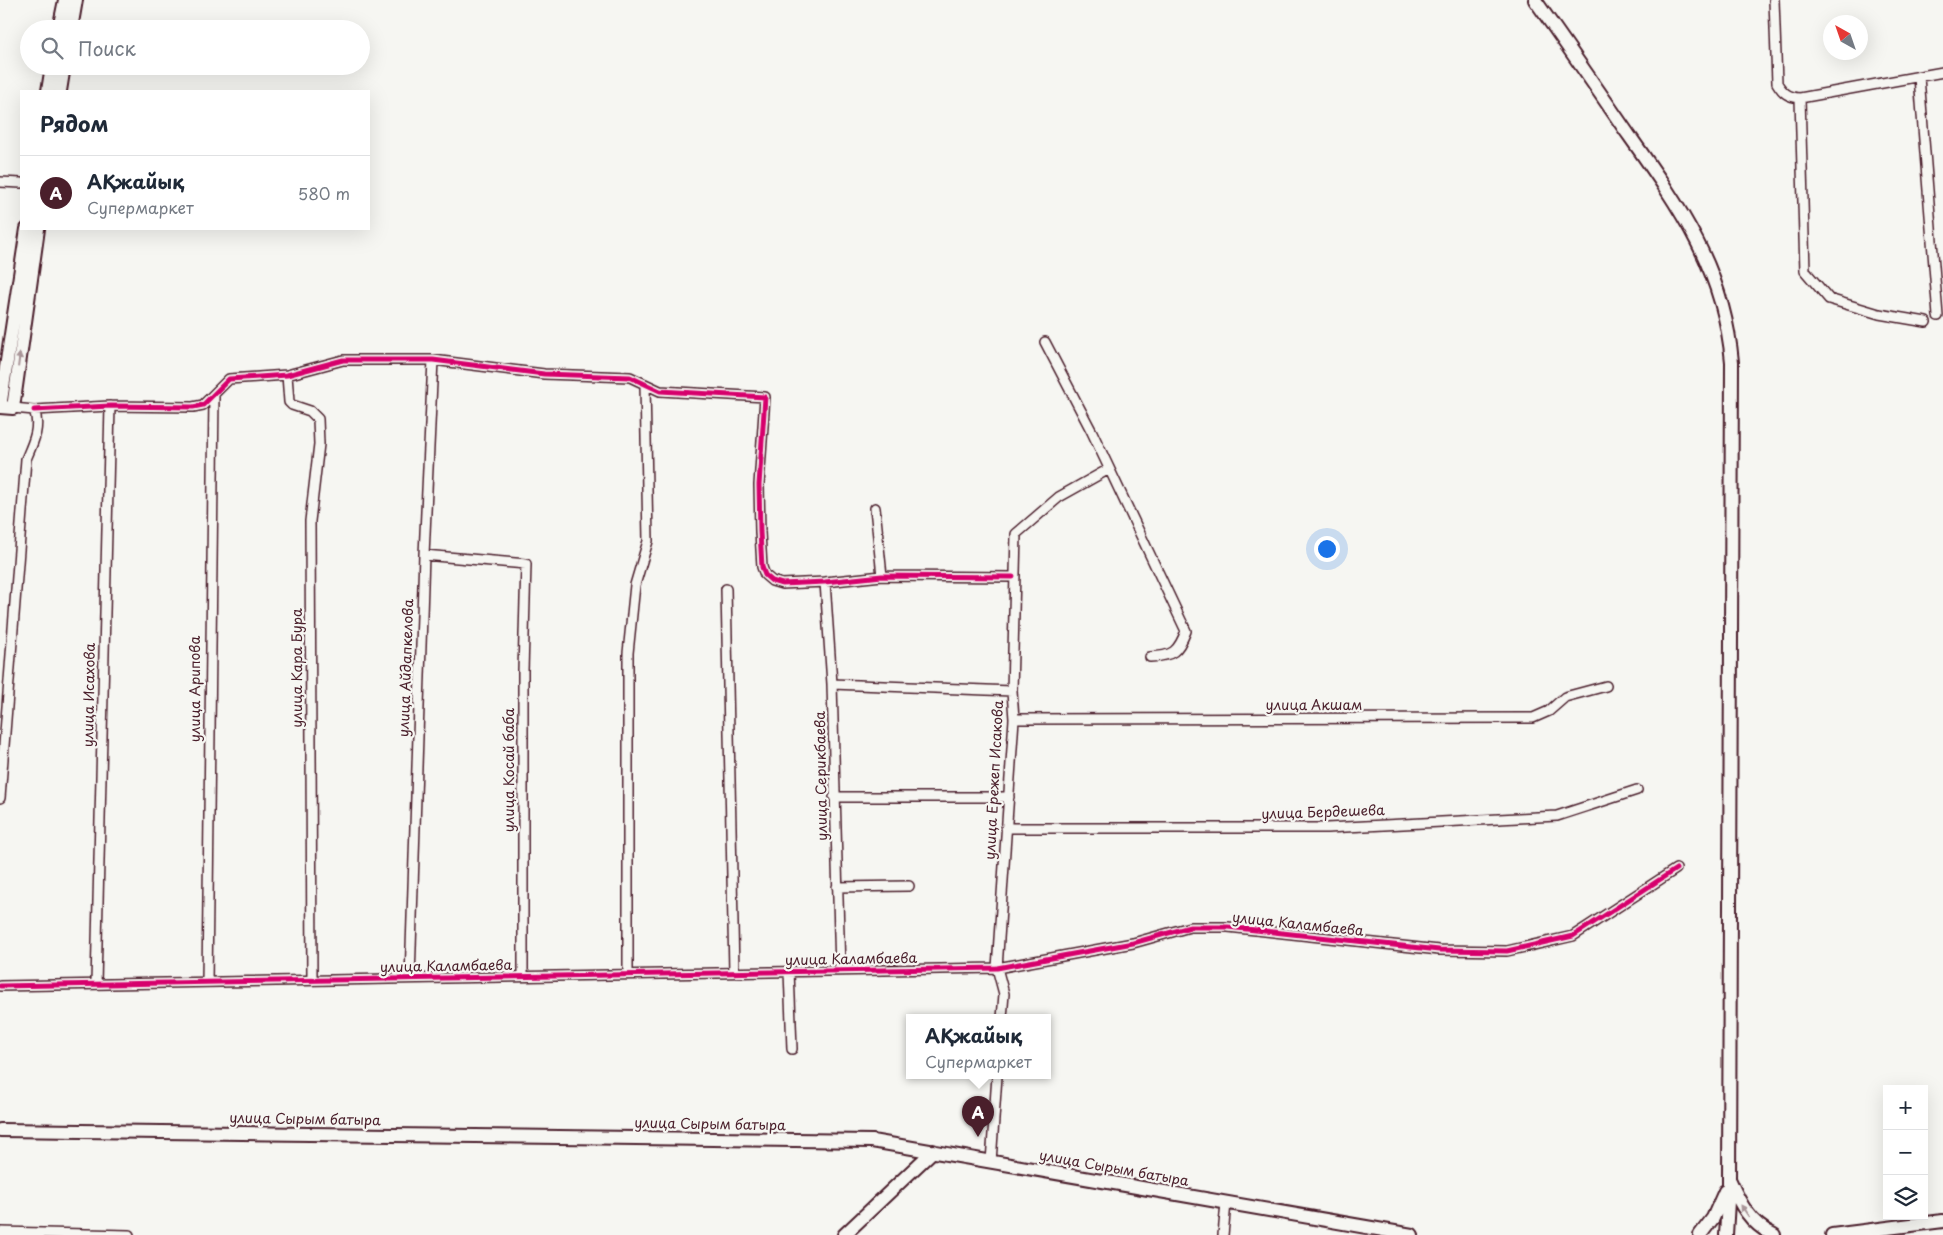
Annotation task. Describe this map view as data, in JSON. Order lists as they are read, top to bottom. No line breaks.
{"streets":{"main road":["улица Сырым батыра"],"street":["улица Кара Бура","улица Айдапкелова","улица Арипова","улица Исахова","улица Акшам","улица Косай баба","улица Серикбаева","улица Ережеп Исакова","улица Бердешева","улица Каламбаева"]},"crossings":[["улица Кара Бура","улица Каламбаева"],["улица Айдапкелова","улица Косай баба"],["улица Айдапкелова","улица Каламбаева"],["улица Арипова","улица Каламбаева"],["улица Исахова","улица Каламбаева"],["улица Акшам","улица Ережеп Исакова"],["улица Косай баба","улица Каламбаева"],["улица Серикбаева","улица Каламбаева"],["улица Ережеп Исакова","улица Бердешева"],["улица Ережеп Исакова","улица Каламбаева"]],"north":"top left","page":{"search":"Поиск","heading":"Рядом","list":[{"mark":"A","name":"АҚжайық","note":"Супермаркет","value":"580 m"}],"popup":["АҚжайық","Супермаркет"],"map_buttons":["+","−"],"pins":"A"}}
